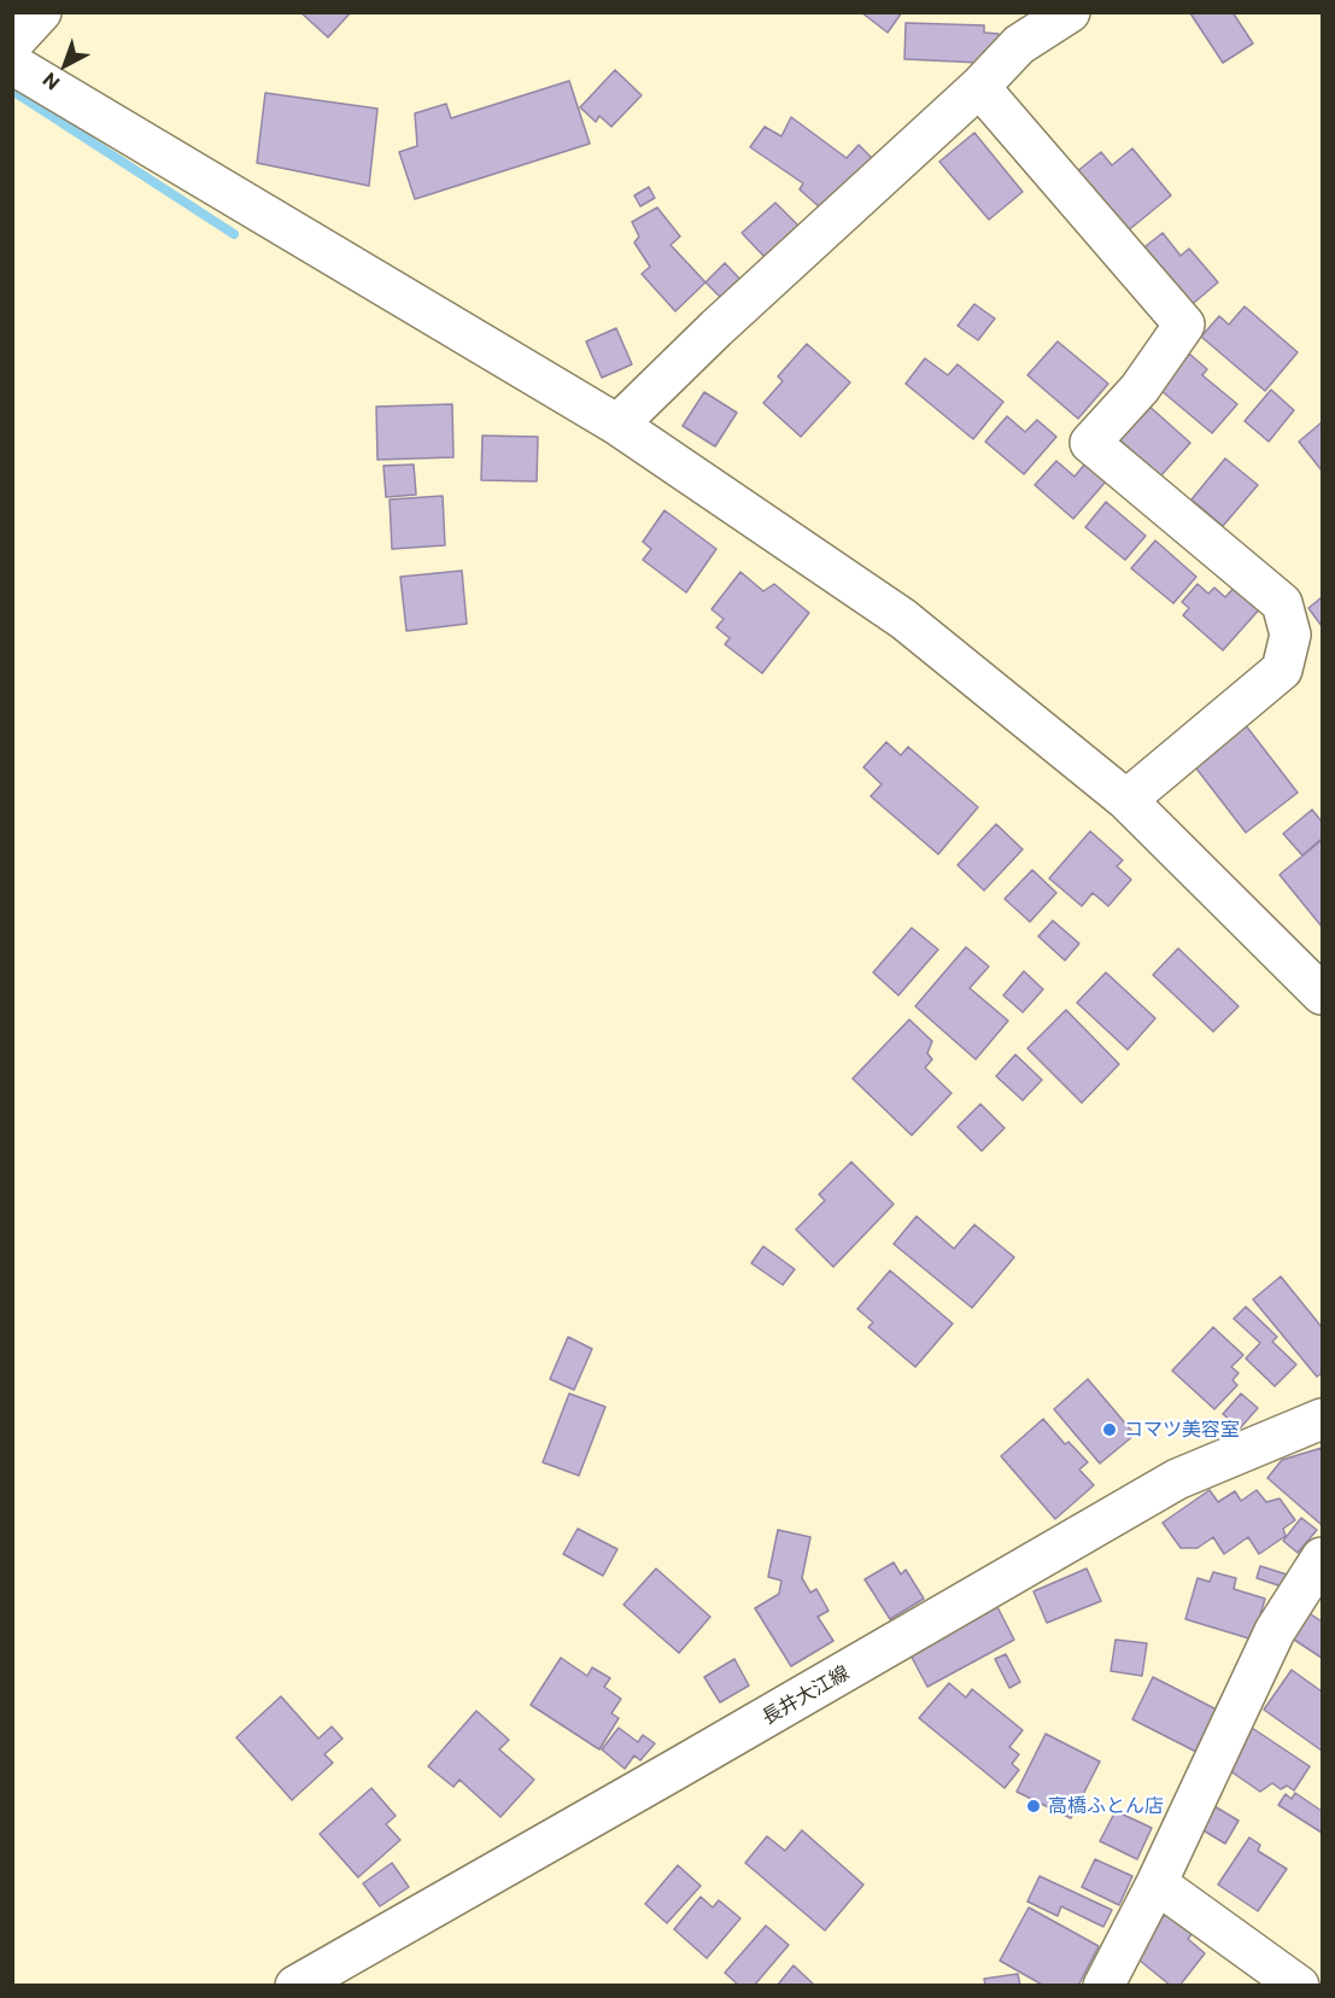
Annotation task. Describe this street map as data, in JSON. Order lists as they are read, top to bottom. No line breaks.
{"streets":{"street":["長井大江線"]},"places":["コマツ美容室","高橋ふとん店"],"north":"bottom left"}
